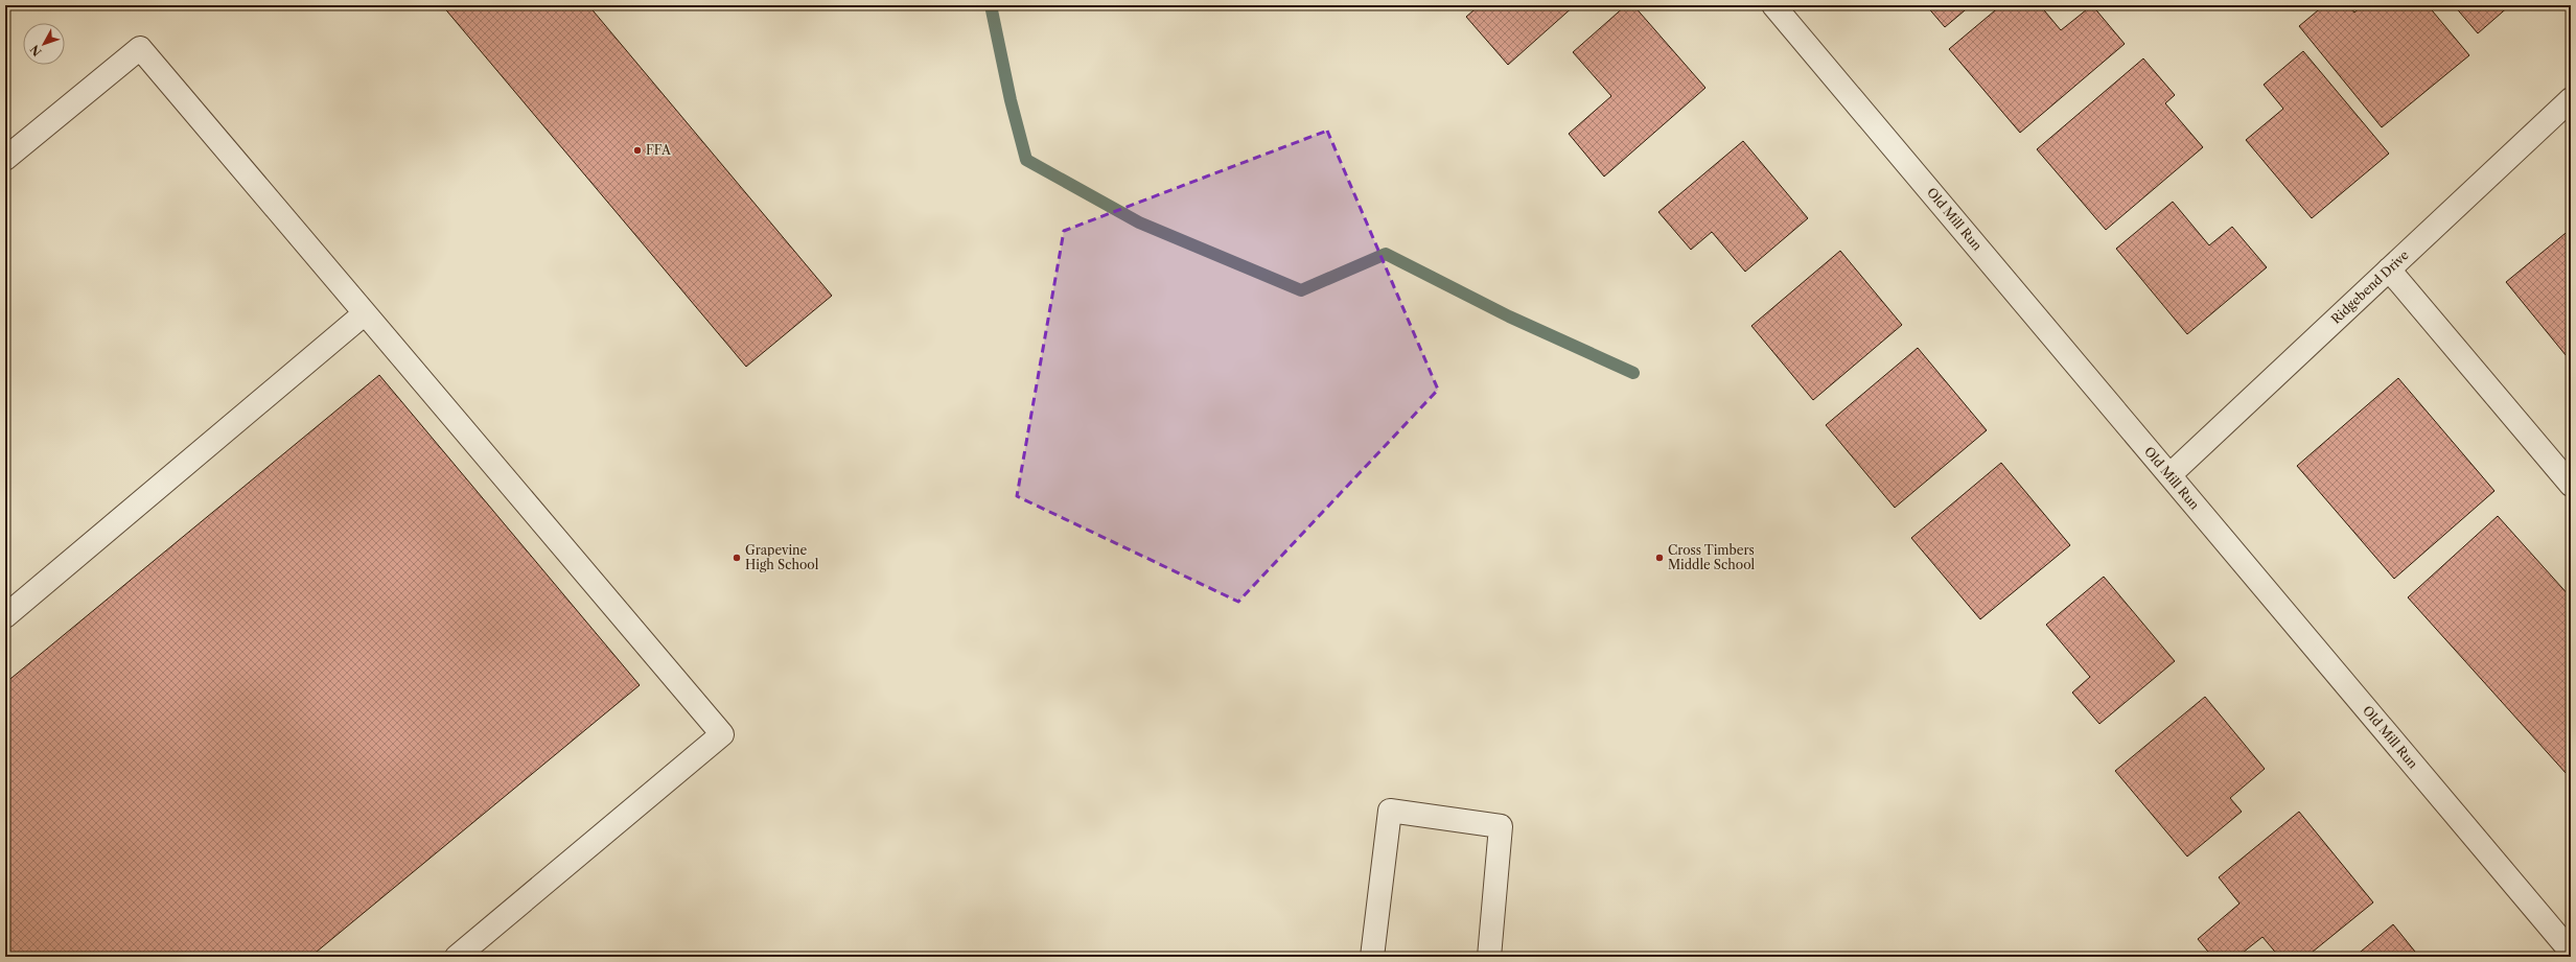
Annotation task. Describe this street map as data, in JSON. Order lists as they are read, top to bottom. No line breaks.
{"streets":{"street":["Old Mill Run","Ridgebend Drive"]},"crossings":[["Old Mill Run","Ridgebend Drive"]],"places":["FFA","Grapevine High School","Cross Timbers Middle School"],"north":"bottom left"}
